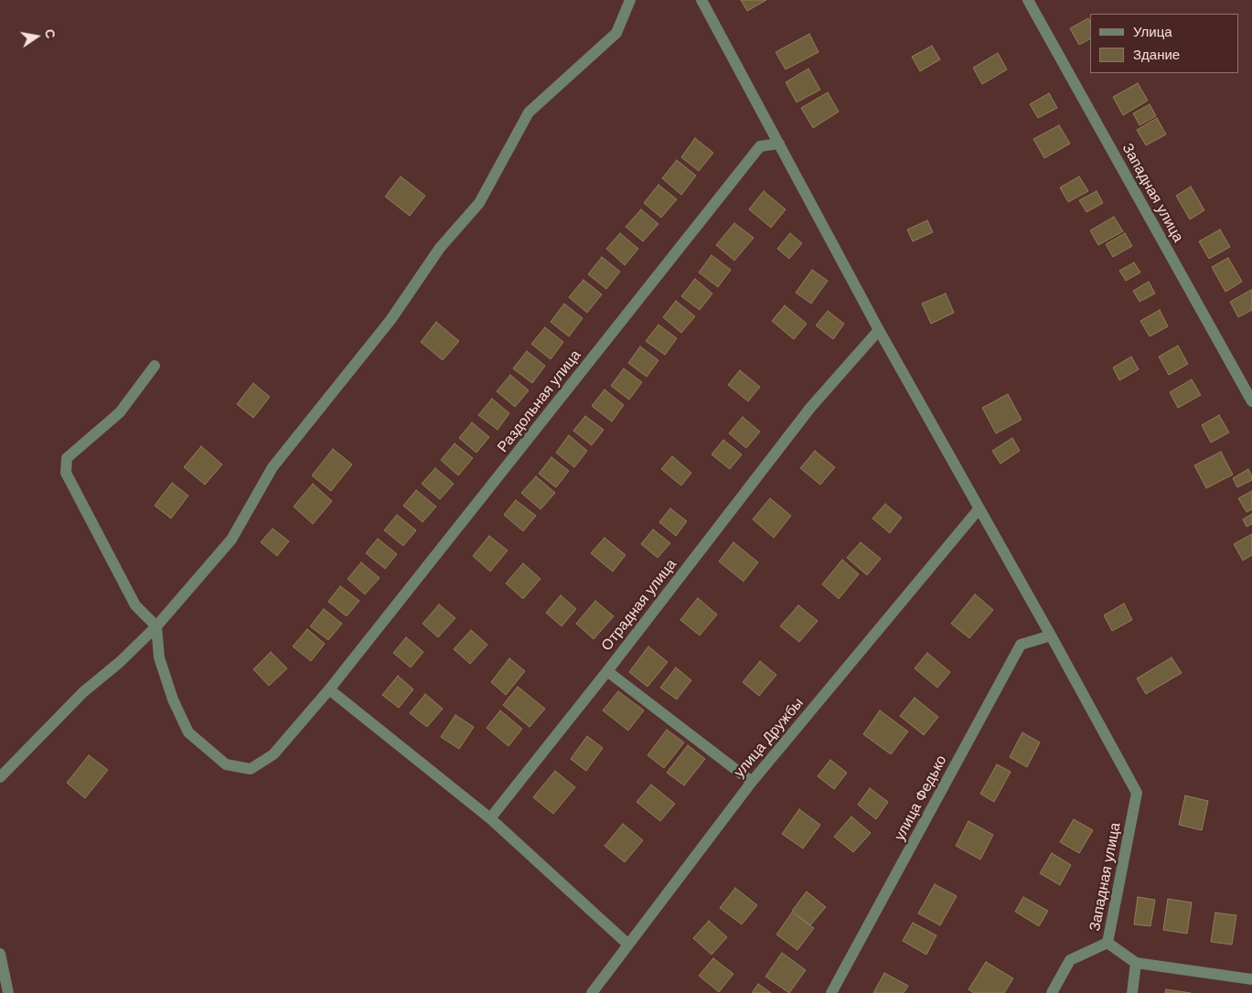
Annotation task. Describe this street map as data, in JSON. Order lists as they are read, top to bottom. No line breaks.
{"streets":{"street":["Западная улица","Раздольная улица","Отрадная улица","улица Дружбы","улица Федько"]},"crossings":[["Западная улица","улица Федько"]],"legend":["Улица","Здание"],"north":"right"}
